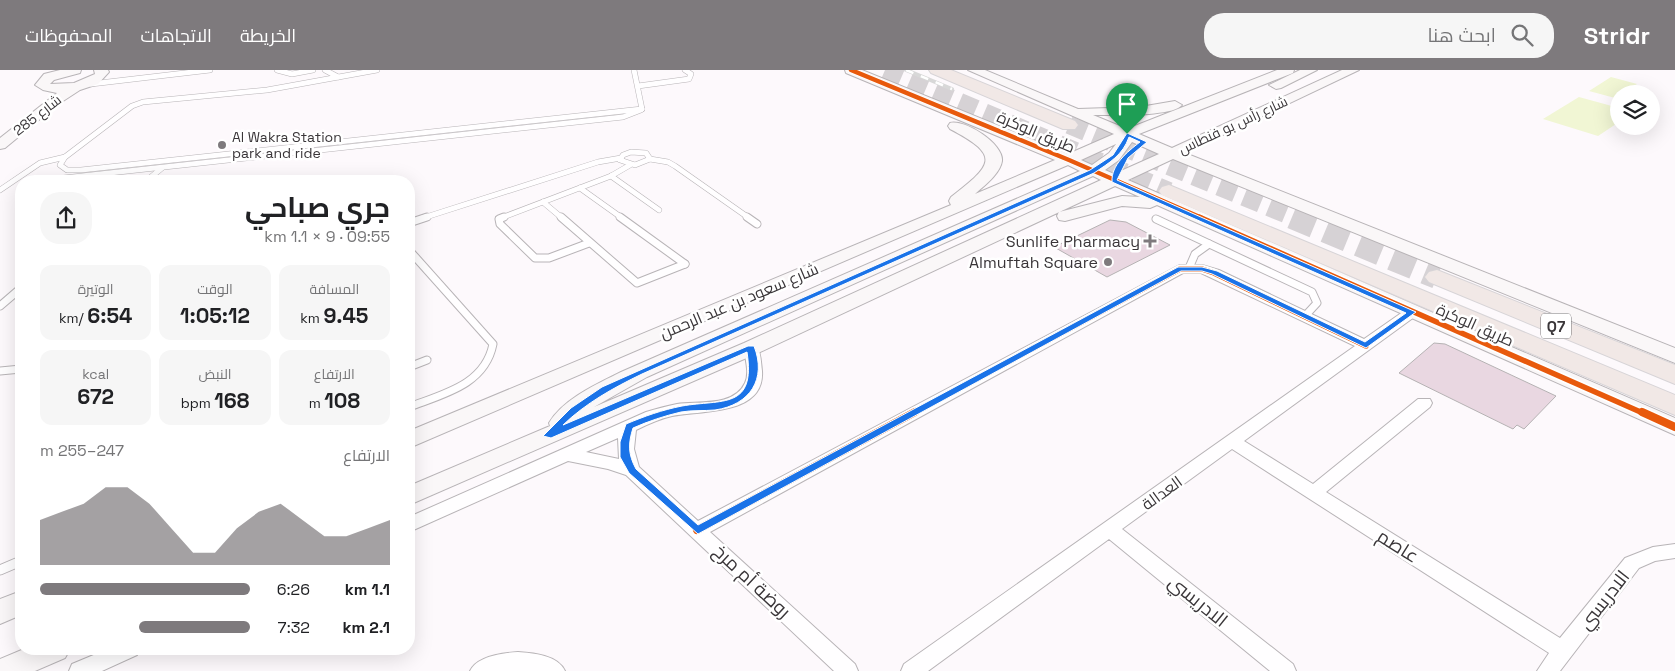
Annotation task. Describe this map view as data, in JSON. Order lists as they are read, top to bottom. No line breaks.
{"streets":{"highway":["طريق الوكرة","Q7"],"main road":["شارع 285","شارع رأس بو فنطاس","شارع سعود بن عبد الرحمن"],"street":["العدالة","عاصم","روضة أم مرخ","الادريسي"]},"crossings":[["شارع رأس بو فنطاس","طريق الوكرة"],["شارع رأس بو فنطاس","شارع سعود بن عبد الرحمن"],["طريق الوكرة","شارع سعود بن عبد الرحمن"],["طريق الوكرة","العدالة"],["العدالة","عاصم"],["العدالة","الادريسي"],["عاصم","الادريسي"]],"places":{"other":["Al Wakra Station park and ride","Almuftah Square"],"health":["Sunlife Pharmacy"]},"page":{"header":"Stridr","search":"ابحث هنا","nav":["الخريطة","الاتجاهات","المحفوظات"],"heading":["جري صباحي","09:55 · 9 × 1.1 km"],"stats":[["المسافة","9.45 km"],["الوقت","1:05:12"],["الوتيرة","6:54 /km"],["الارتفاع","108 m"],["النبض","168 bpm"],["kcal","672"]],"chart":["الارتفاع","247–255 m"],"list":[{"name":"1.1 km","note":"6:26"},{"name":"2.1 km","note":"7:32"}]}}
